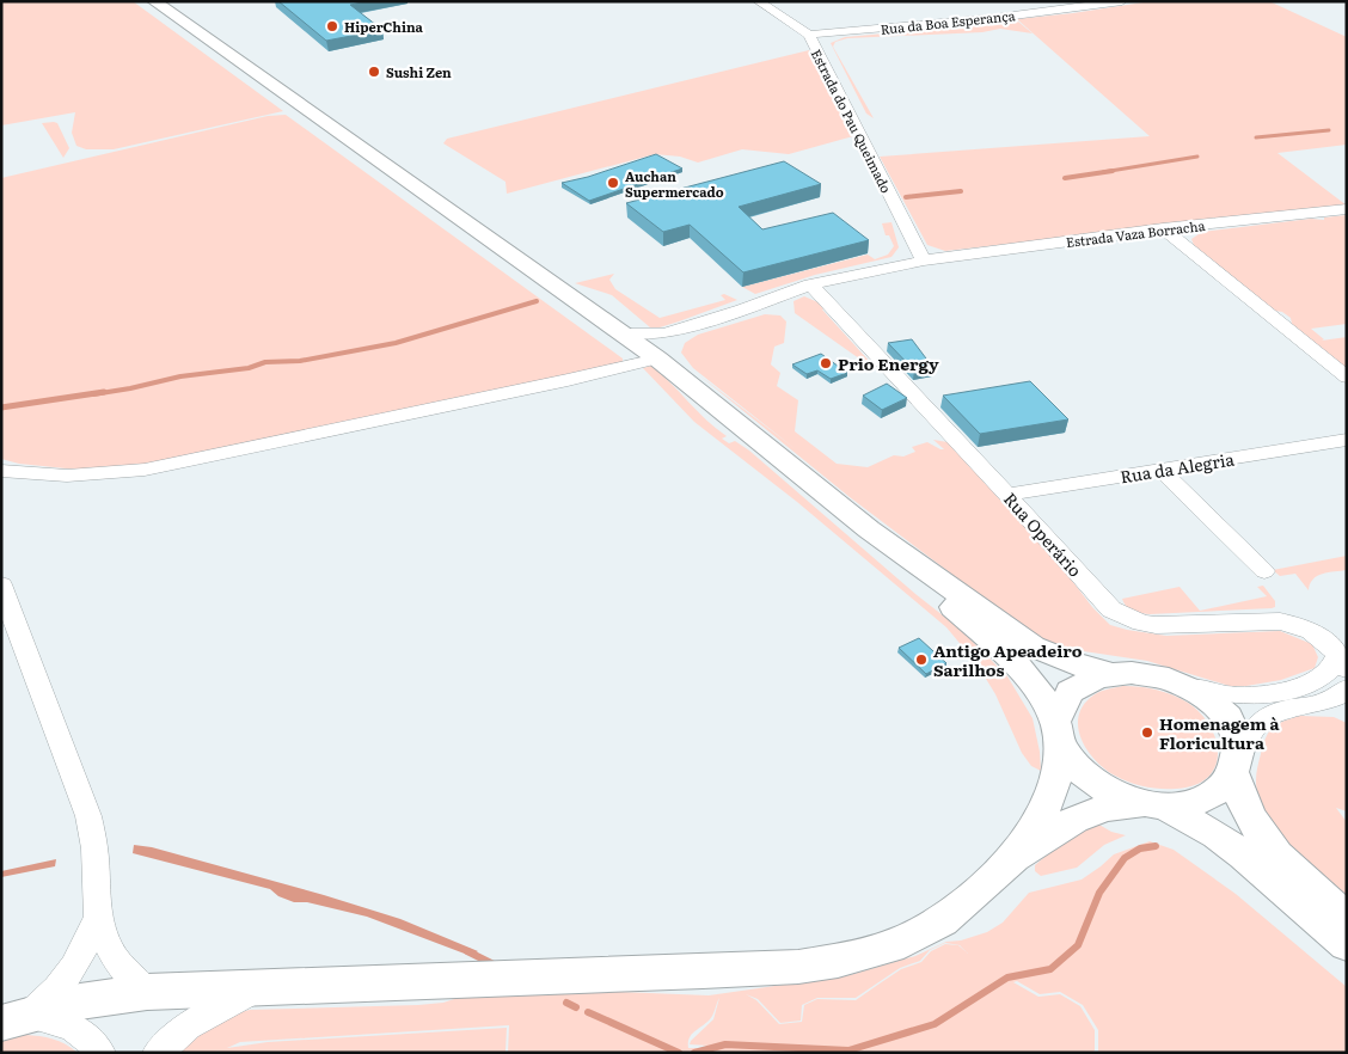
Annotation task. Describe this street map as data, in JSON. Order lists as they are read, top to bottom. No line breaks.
{"streets":{"street":["Rua da Boa Esperança","Estrada do Pau Queimado","Estrada Vaza Borracha","Rua da Alegria","Rua Operário"]},"crossings":[["Rua da Boa Esperança","Estrada do Pau Queimado"],["Estrada do Pau Queimado","Estrada Vaza Borracha"],["Estrada Vaza Borracha","Rua Operário"],["Rua da Alegria","Rua Operário"]],"places":["HiperChina","Sushi Zen","Auchan Supermercado","Prio Energy","Antigo Apeadeiro Sarilhos","Homenagem à Floricultura"]}
